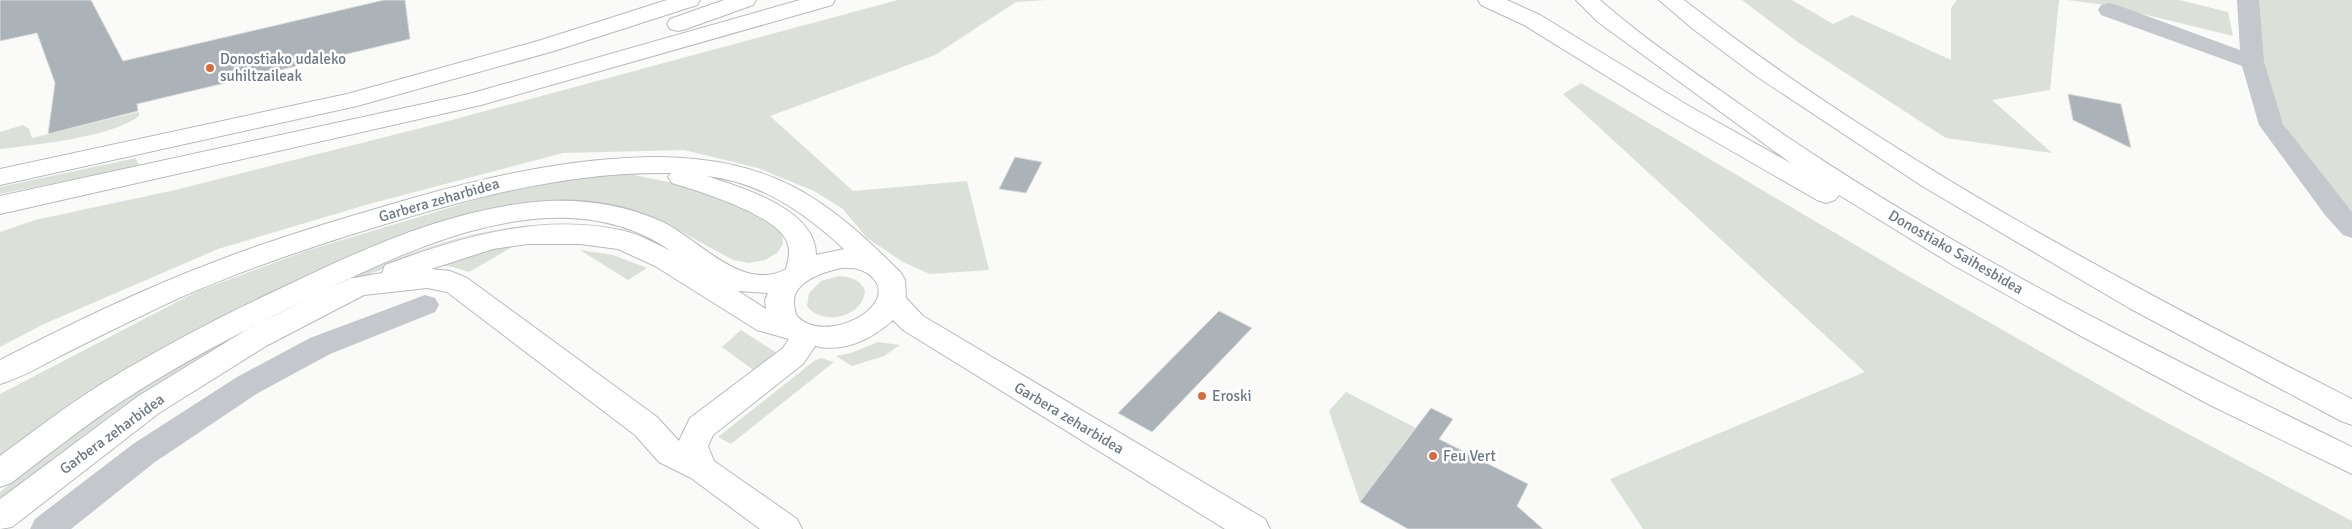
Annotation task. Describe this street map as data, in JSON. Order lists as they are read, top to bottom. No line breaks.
{"streets":{"main road":["Garbera zeharbidea","Donostiako Saihesbidea"]},"places":["Donostiako udaleko suhiltzaileak","Eroski","Feu Vert"]}
